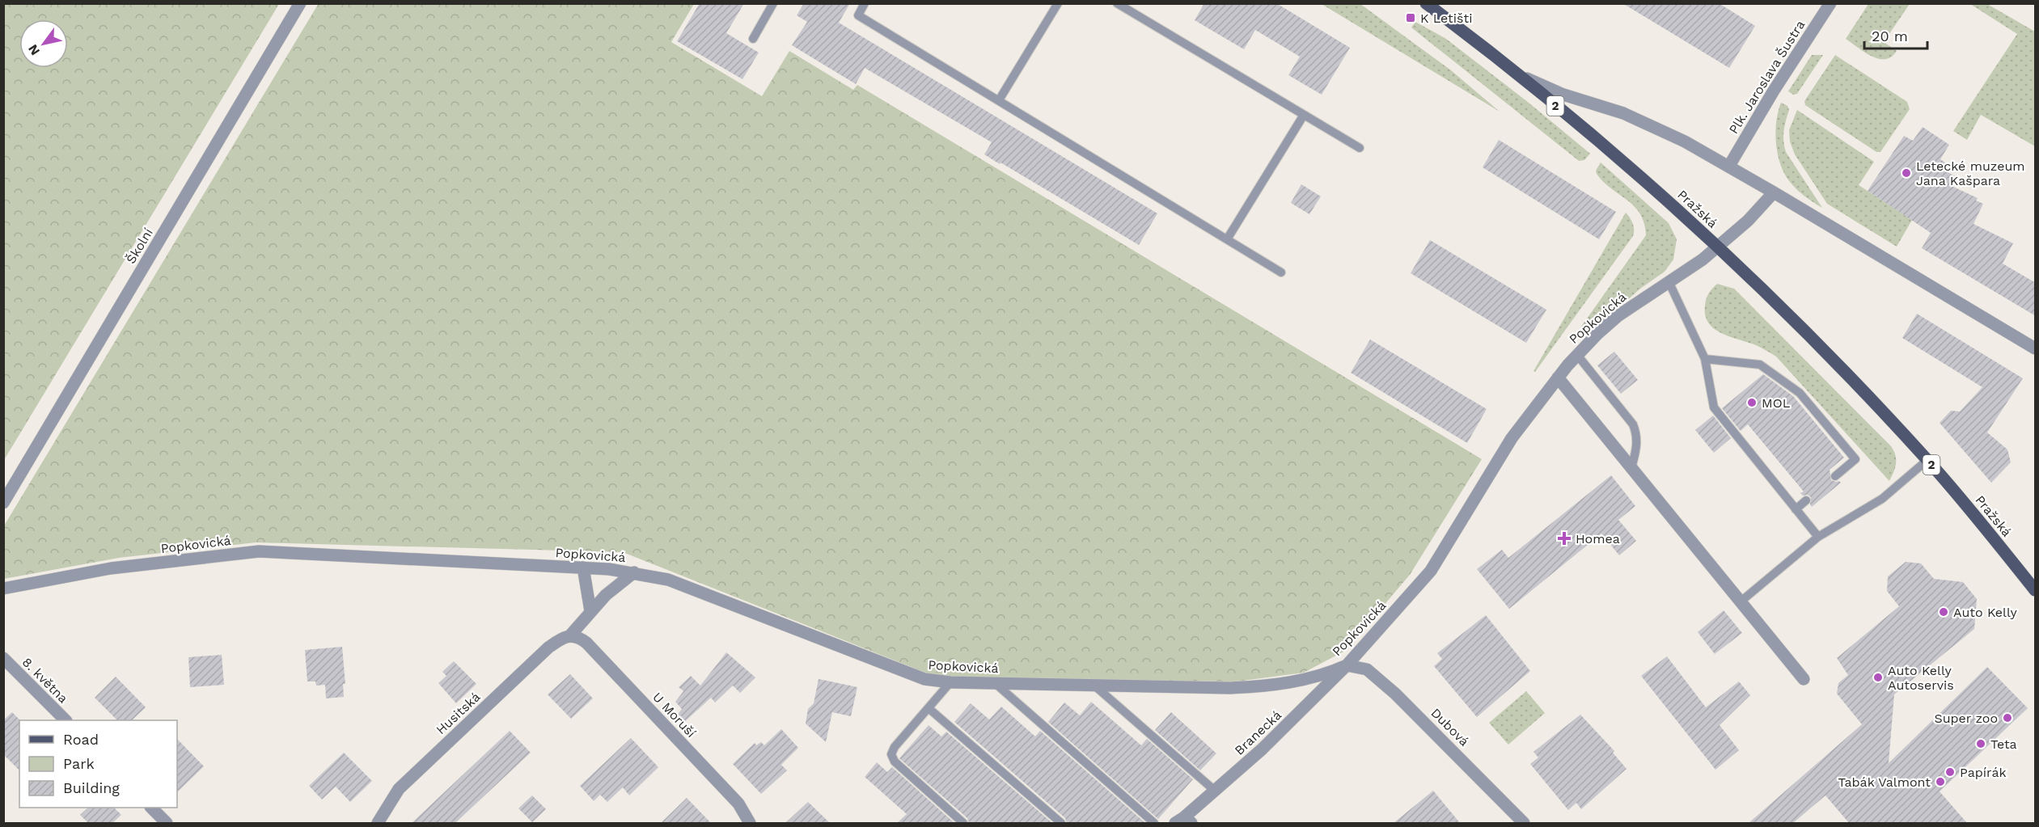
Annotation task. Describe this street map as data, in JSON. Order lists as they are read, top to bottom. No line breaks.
{"streets":{"main road":["2","Pražská"],"street":["Plk. Jaroslava Šustra","Školní","Popkovická","8. května","Husitská","U Moruší","Dubová","Branecká"]},"crossings":[["Pražská","Popkovická"],["Popkovická","Dubová"],["Popkovická","Branecká"],["Husitská","U Moruší"],["Dubová","Branecká"]],"places":{"transit":["K Letišti"],"other":["Letecké muzeum Jana Kašpara","MOL","Auto Kelly","Auto Kelly Autoservis","Super zoo","Teta","Papírák","Tabák Valmont"],"health":["Homea"]},"legend":["Road","Park","Building"],"scale_bar":"20 m","north":"bottom left"}
